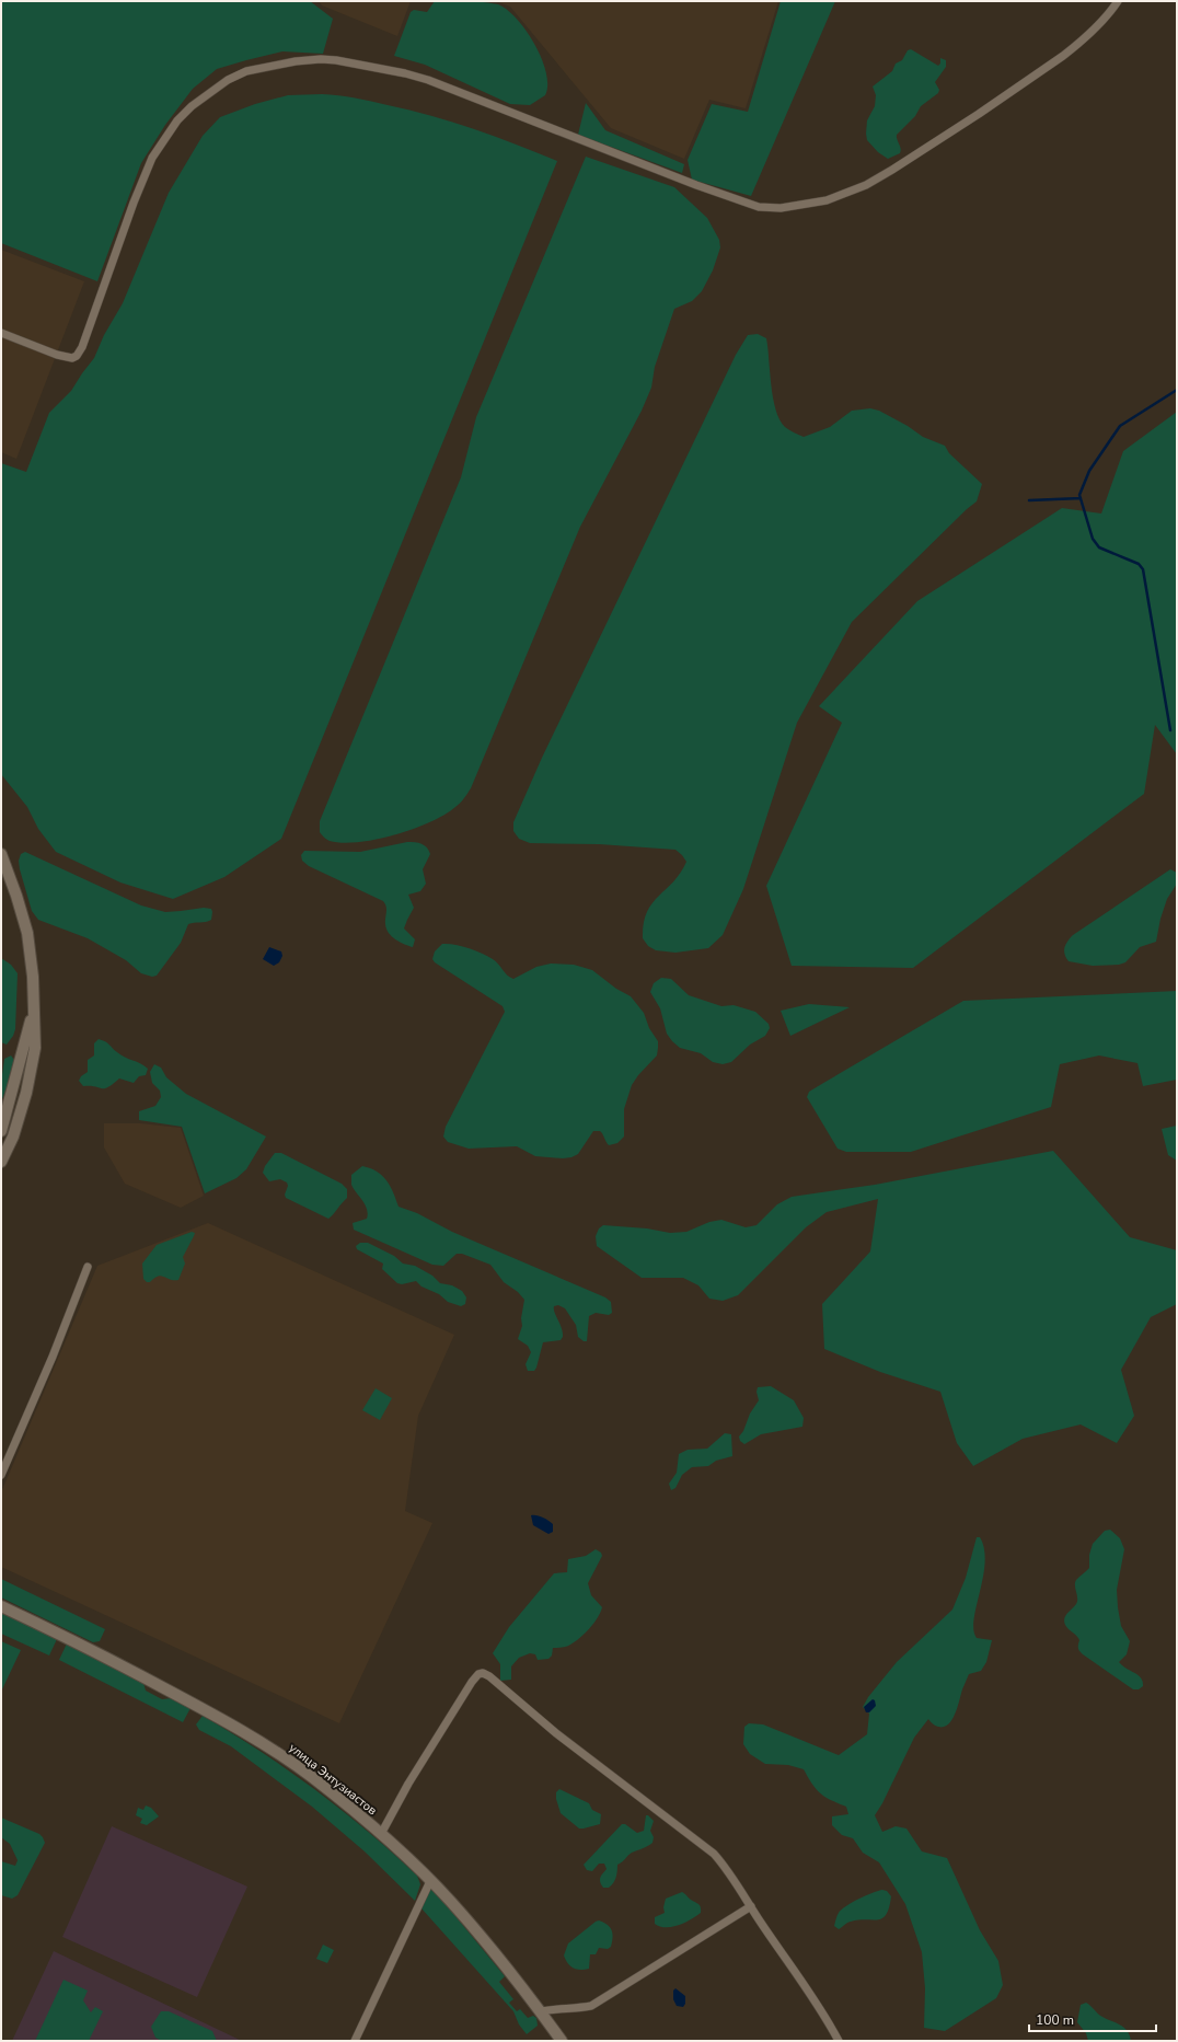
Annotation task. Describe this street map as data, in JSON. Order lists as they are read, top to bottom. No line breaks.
{"streets":{"main road":["улица Энтузиастов"]},"scale_bar":"100 m"}
